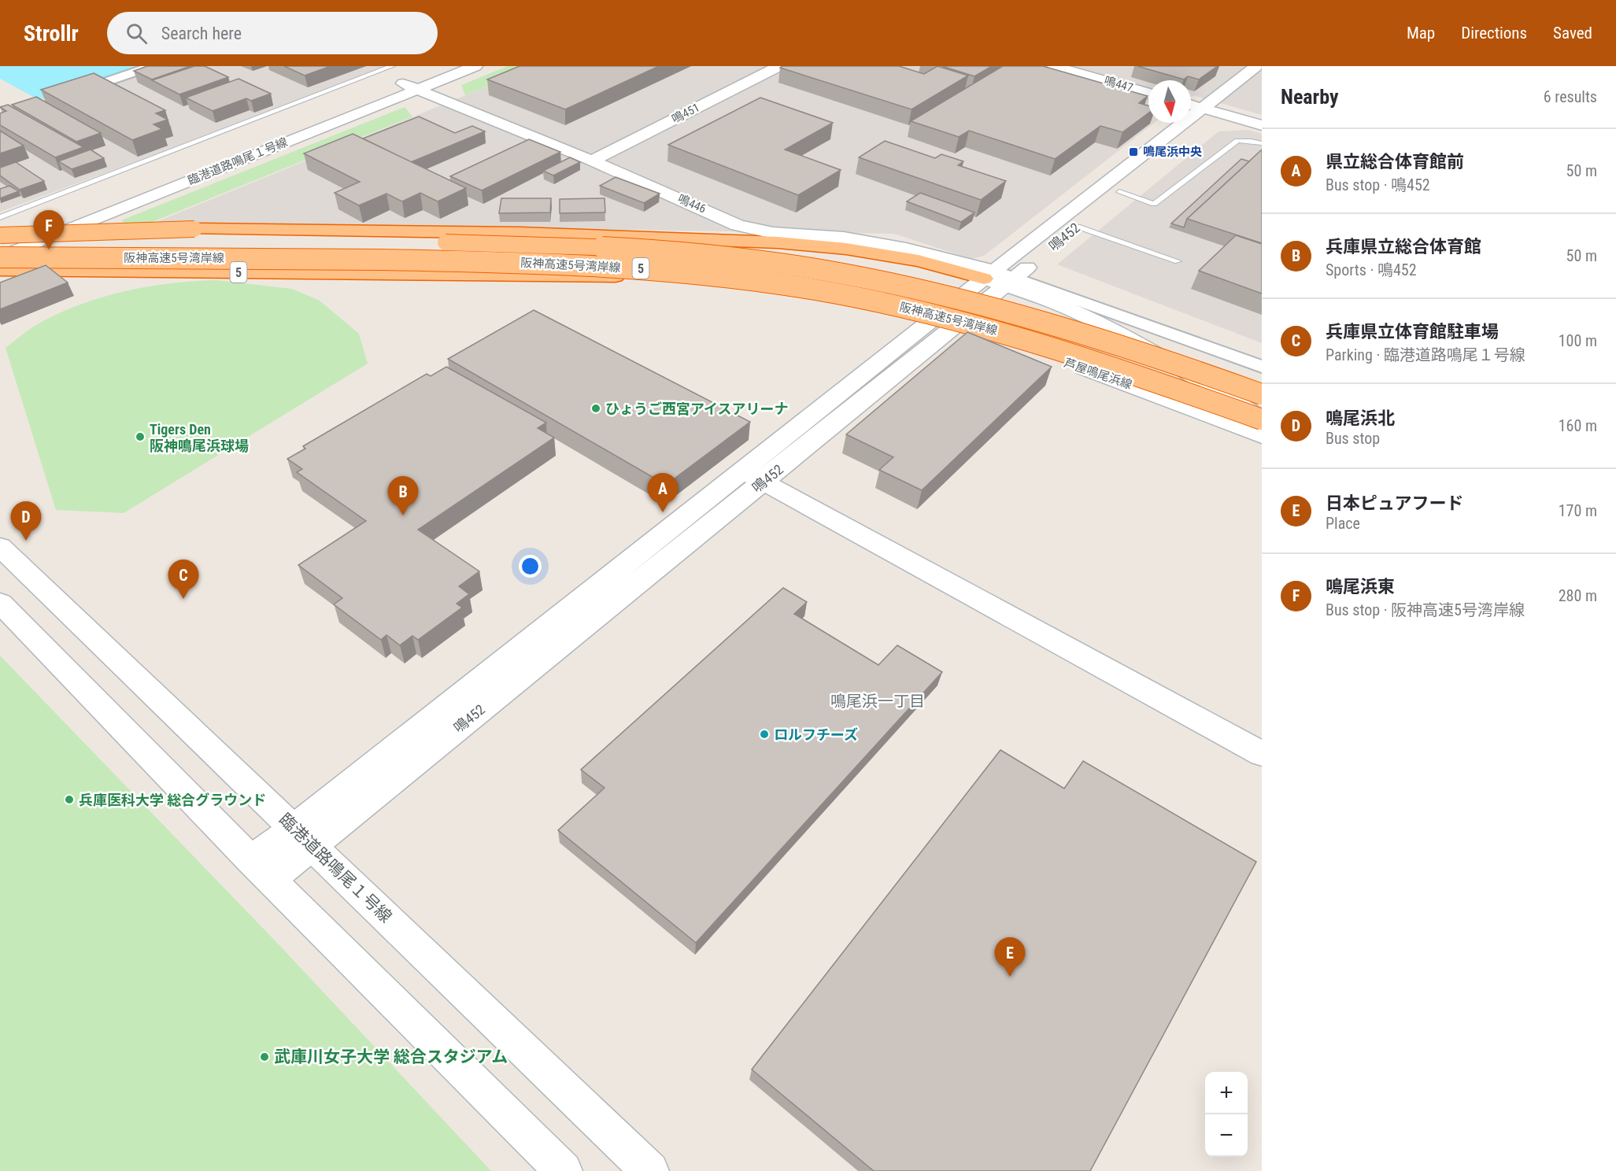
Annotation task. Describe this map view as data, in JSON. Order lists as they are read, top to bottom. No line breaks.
{"streets":{"highway":["阪神高速5号湾岸線","5"],"street":["鳴447","鳴451","臨港道路鳴尾１号線","鳴446","鳴452","芦屋鳴尾浜線"]},"crossings":[["鳴451","鳴446"],["臨港道路鳴尾１号線","鳴446"],["臨港道路鳴尾１号線","鳴452"],["臨港道路鳴尾１号線","阪神高速5号湾岸線"],["鳴446","鳴452"],["鳴446","5"],["鳴452","5"],["鳴452","芦屋鳴尾浜線"],["5","芦屋鳴尾浜線"]],"districts":["鳴尾浜一丁目"],"places":{"transit":["鳴尾浜中央"],"other":["ひょうご西宮アイスアリーナ","Tigers Den 阪神鳴尾浜球場","ロルフチーズ","兵庫医科大学 総合グラウンド","武庫川女子大学 総合スタジアム"]},"north":"bottom","page":{"header":"Strollr","search":"Search here","nav":["Map","Directions","Saved"],"heading":["Nearby","6 results"],"list":[{"mark":"A","name":"県立総合体育館前","note":"Bus stop · 鳴452","value":"50 m"},{"mark":"B","name":"兵庫県立総合体育館","note":"Sports · 鳴452","value":"50 m"},{"mark":"C","name":"兵庫県立体育館駐車場","note":"Parking · 臨港道路鳴尾１号線","value":"100 m"},{"mark":"D","name":"鳴尾浜北","note":"Bus stop","value":"160 m"},{"mark":"E","name":"日本ピュアフード","note":"Place","value":"170 m"},{"mark":"F","name":"鳴尾浜東","note":"Bus stop · 阪神高速5号湾岸線","value":"280 m"}],"pins":["F","A","B","D","C","E"],"map_buttons":["+","−"]}}
